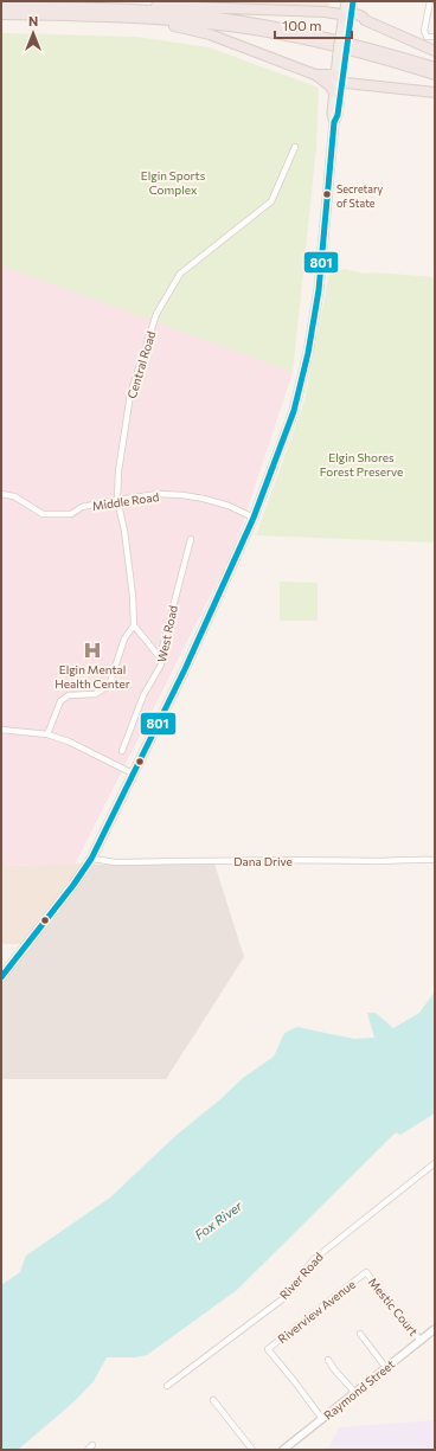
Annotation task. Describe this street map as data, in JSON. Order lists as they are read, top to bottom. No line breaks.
{"streets":{"street":["Central Road","Middle Road","West Road","Dana Drive","River Road","Mestic Court","Riverview Avenue","Raymond Street"]},"crossings":[["Central Road","Middle Road"],["Mestic Court","Riverview Avenue"],["Mestic Court","Raymond Street"],["Riverview Avenue","Raymond Street"]],"water":["Fox River"],"parks":["Elgin Sports Complex","Elgin Shores Forest Preserve"],"places":{"other":["Secretary of State"],"hospital":["Elgin Mental Health Center"]},"lines":["transit line 801"],"scale_bar":"100 m","north":"top"}
